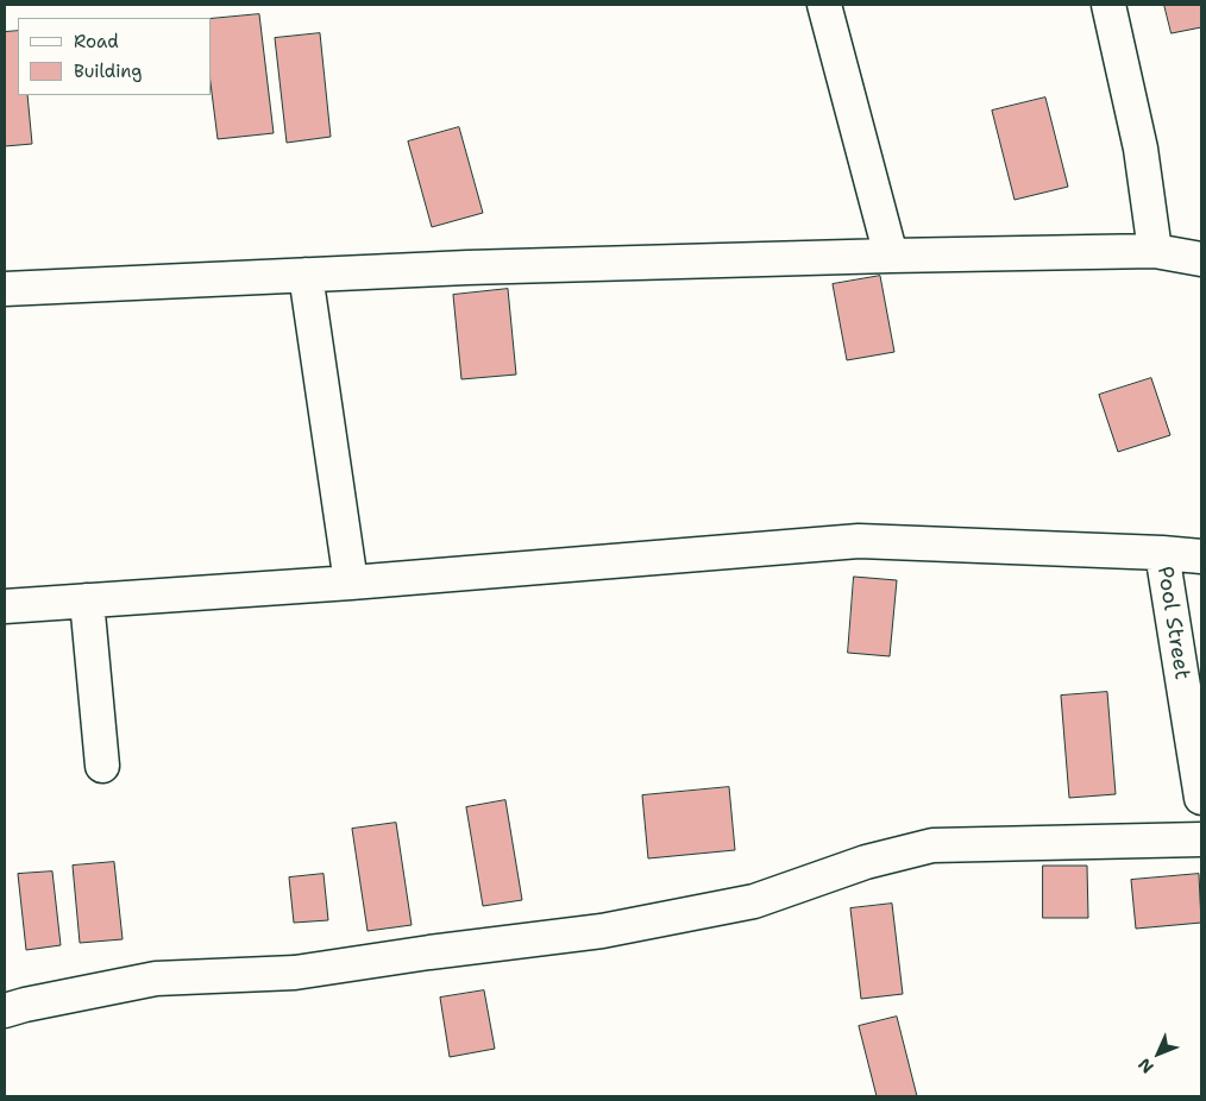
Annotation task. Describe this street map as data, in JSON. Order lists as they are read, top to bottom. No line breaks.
{"streets":{"street":["Pool Street"]},"legend":["Road","Building"],"north":"bottom left"}
